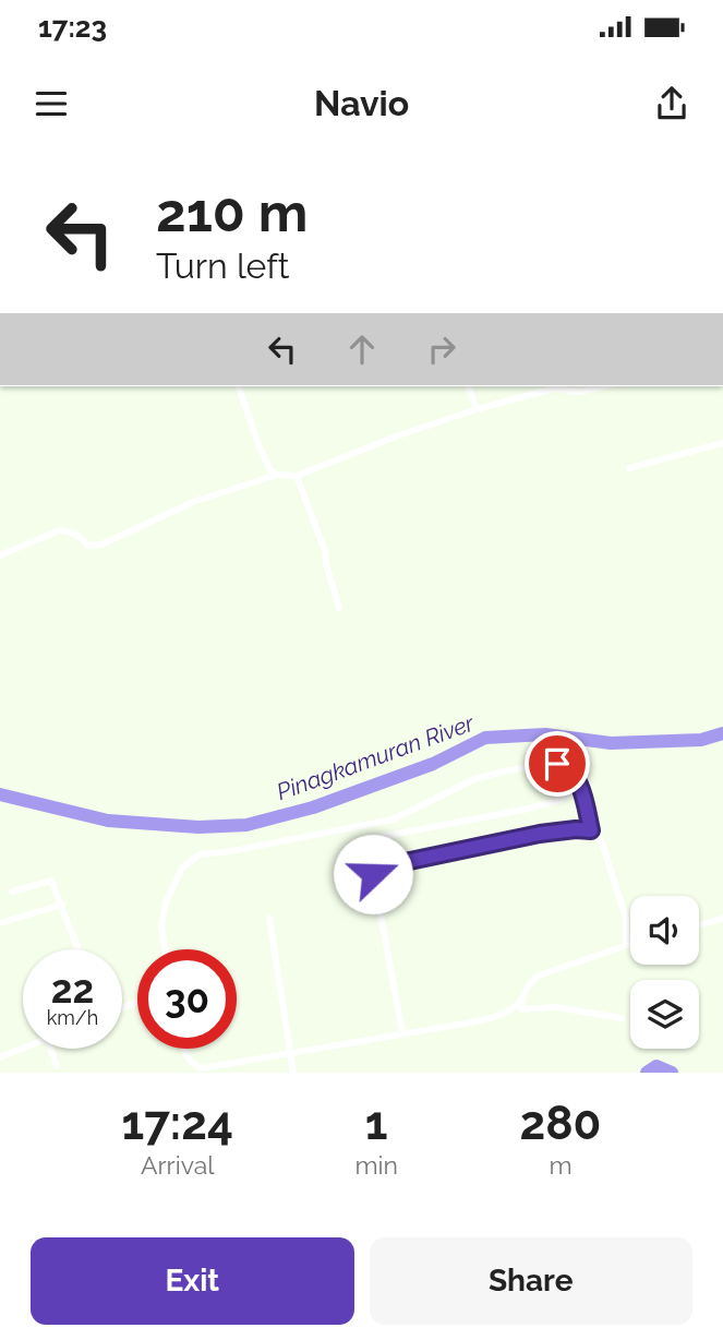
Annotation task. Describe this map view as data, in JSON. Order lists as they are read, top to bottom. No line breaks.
{"water":["Pinagkamuran River"],"page":{"status":"17:23","header":"Navio","turn":["210 m","Turn left"],"speed":"22 km/h","limit":"30","eta":["17:24","Arrival","1","min","280","m"],"buttons":["Exit","Share"]}}
